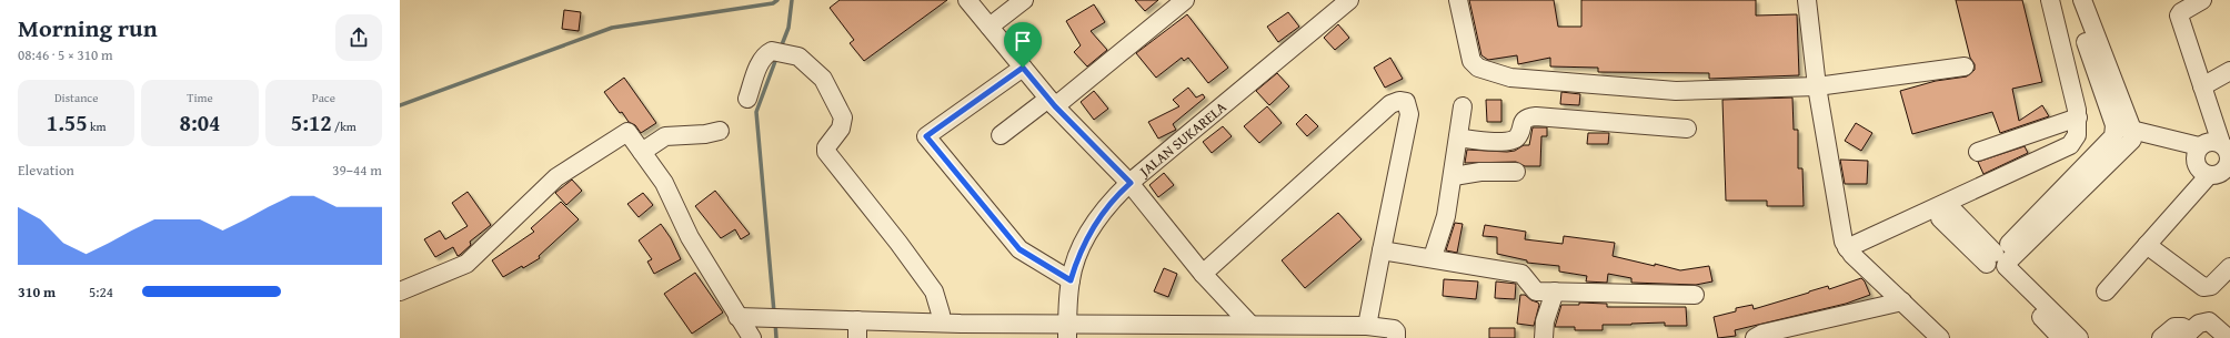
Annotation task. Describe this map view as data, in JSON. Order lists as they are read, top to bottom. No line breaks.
{"streets":{"street":["JALAN SUKARELA"]},"page":{"heading":["Morning run","08:46 · 5 × 310 m"],"stats":[["Distance","1.55 km"],["Time","8:04"],["Pace","5:12 /km"]],"chart":["Elevation","39–44 m"],"list":[{"name":"310 m","note":"5:24"}]}}
